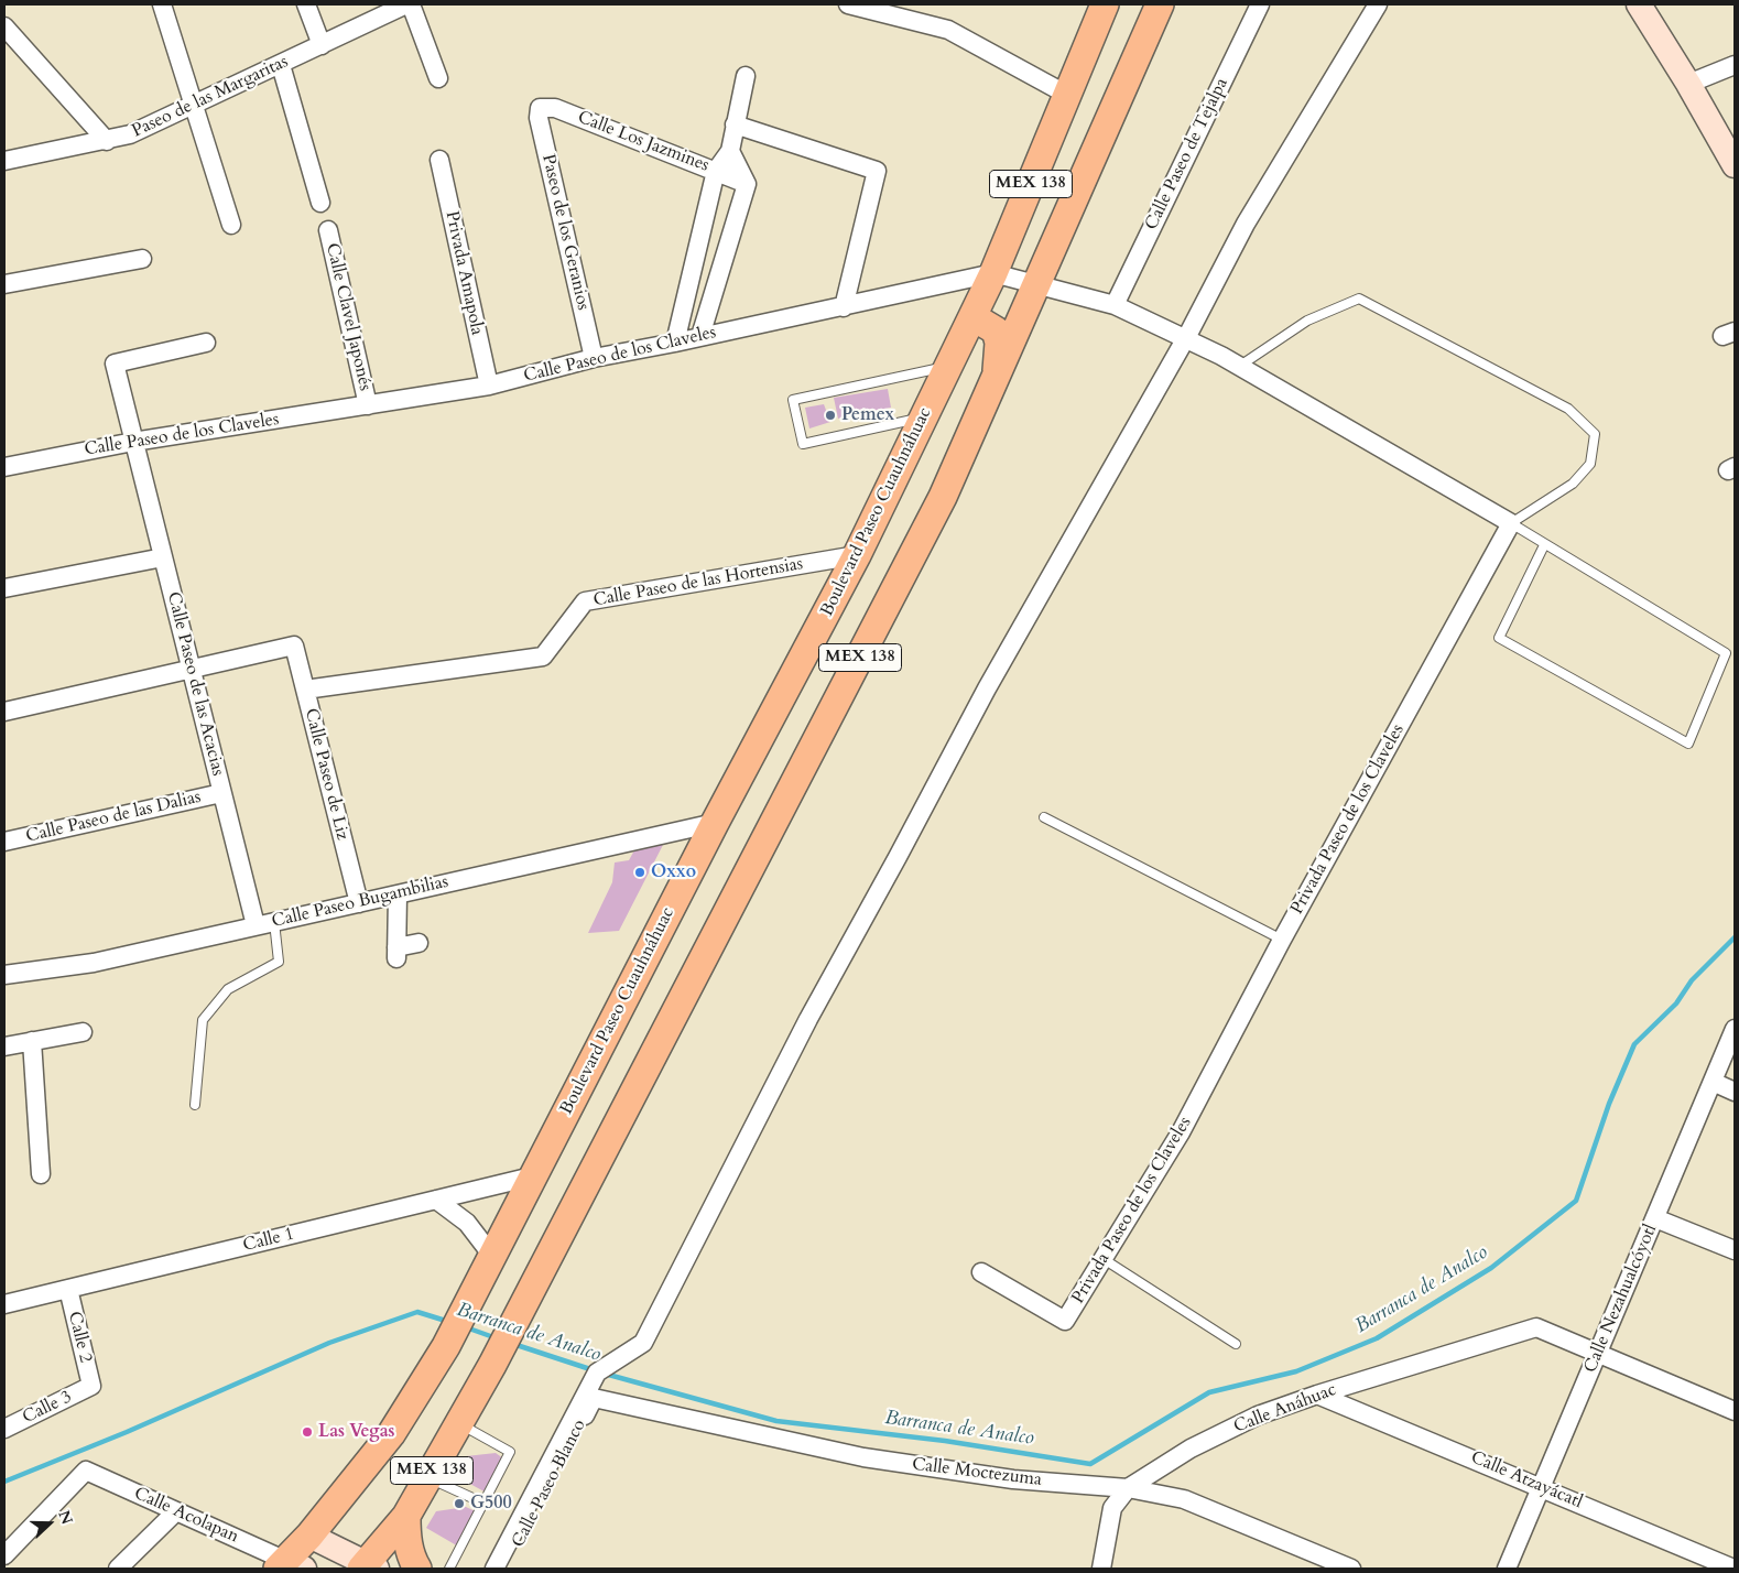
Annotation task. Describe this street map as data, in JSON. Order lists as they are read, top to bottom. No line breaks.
{"streets":{"main road":["MEX 138","Boulevard Paseo Cuauhnáhuac"],"street":["Paseo de las Margaritas","Calle Los Jazmines","Calle Paseo de Tejalpa","Paseo de los Geranios","Privada Amapola","Calle Clavel Japonés","Calle Paseo de los Claveles","Calle Paseo de las Hortensias","Calle Paseo de las Acacias","Calle Paseo de Liz","Calle Paseo de las Dalias","Privada Paseo de los Claveles","Calle Paseo Bugambilias","Calle 1","Calle Nezahualcóyotl","Calle 2","Calle 3","Calle Anáhuac","Calle Moctezuma","Calle Atzayácatl","Calle Paseo Blanco","Calle Acolapan"]},"crossings":[["Calle Los Jazmines","Paseo de los Geranios"],["Calle Paseo de Tejalpa","Calle Paseo de los Claveles"],["MEX 138","Calle Paseo de los Claveles"],["Paseo de los Geranios","Calle Paseo de los Claveles"],["Privada Amapola","Calle Paseo de los Claveles"],["Calle Clavel Japonés","Calle Paseo de los Claveles"],["Calle Paseo de los Claveles","Boulevard Paseo Cuauhnáhuac"],["Calle Paseo de los Claveles","Calle Paseo de las Acacias"],["Boulevard Paseo Cuauhnáhuac","Calle Paseo de las Hortensias"],["Boulevard Paseo Cuauhnáhuac","Calle Paseo Bugambilias"],["Boulevard Paseo Cuauhnáhuac","Calle 1"],["Boulevard Paseo Cuauhnáhuac","Calle Acolapan"],["Calle Paseo de las Hortensias","Calle Paseo de Liz"],["Calle Paseo de las Acacias","Calle Paseo de Liz"],["Calle Paseo de las Acacias","Calle Paseo de las Dalias"],["Calle Paseo de las Acacias","Calle Paseo Bugambilias"],["Calle Paseo de Liz","Calle Paseo Bugambilias"],["Calle 1","Calle 2"],["Calle Nezahualcóyotl","Calle Anáhuac"],["Calle Nezahualcóyotl","Calle Atzayácatl"],["Calle 2","Calle 3"],["Calle Anáhuac","Calle Moctezuma"],["Calle Anáhuac","Calle Atzayácatl"],["Calle Moctezuma","Calle Paseo Blanco"]],"water":["Barranca de Analco"],"places":["Pemex","Oxxo","Las Vegas","G500"],"north":"right"}
